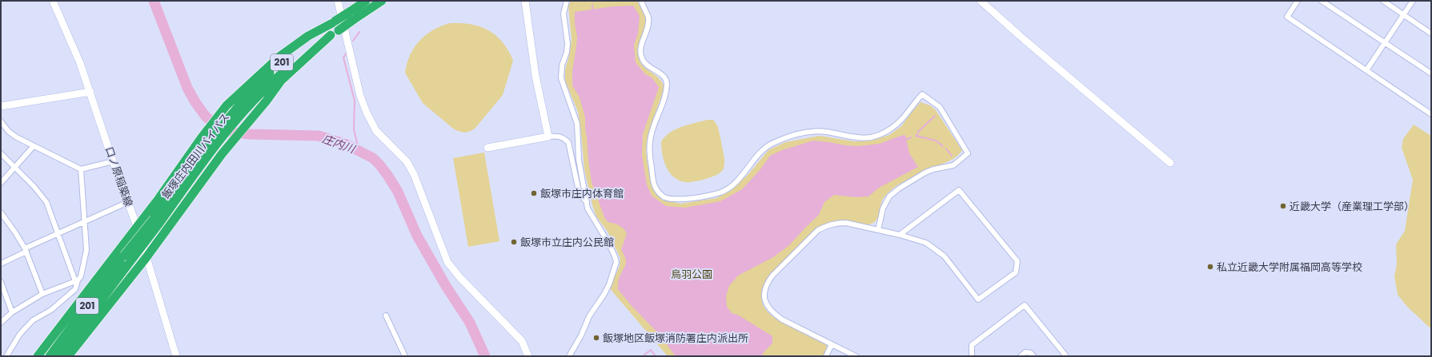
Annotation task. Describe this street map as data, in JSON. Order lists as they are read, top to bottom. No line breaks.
{"streets":{"highway":["201","飯塚庄内田川バイパス"],"street":["口ノ原稲築線"]},"water":["庄内川"],"parks":["鳥羽公園"],"places":["飯塚市庄内体育館","近畿大学（産業理工学部）","飯塚市立庄内公民館","私立近畿大学附属福岡高等学校","飯塚地区飯塚消防署庄内派出所"]}
